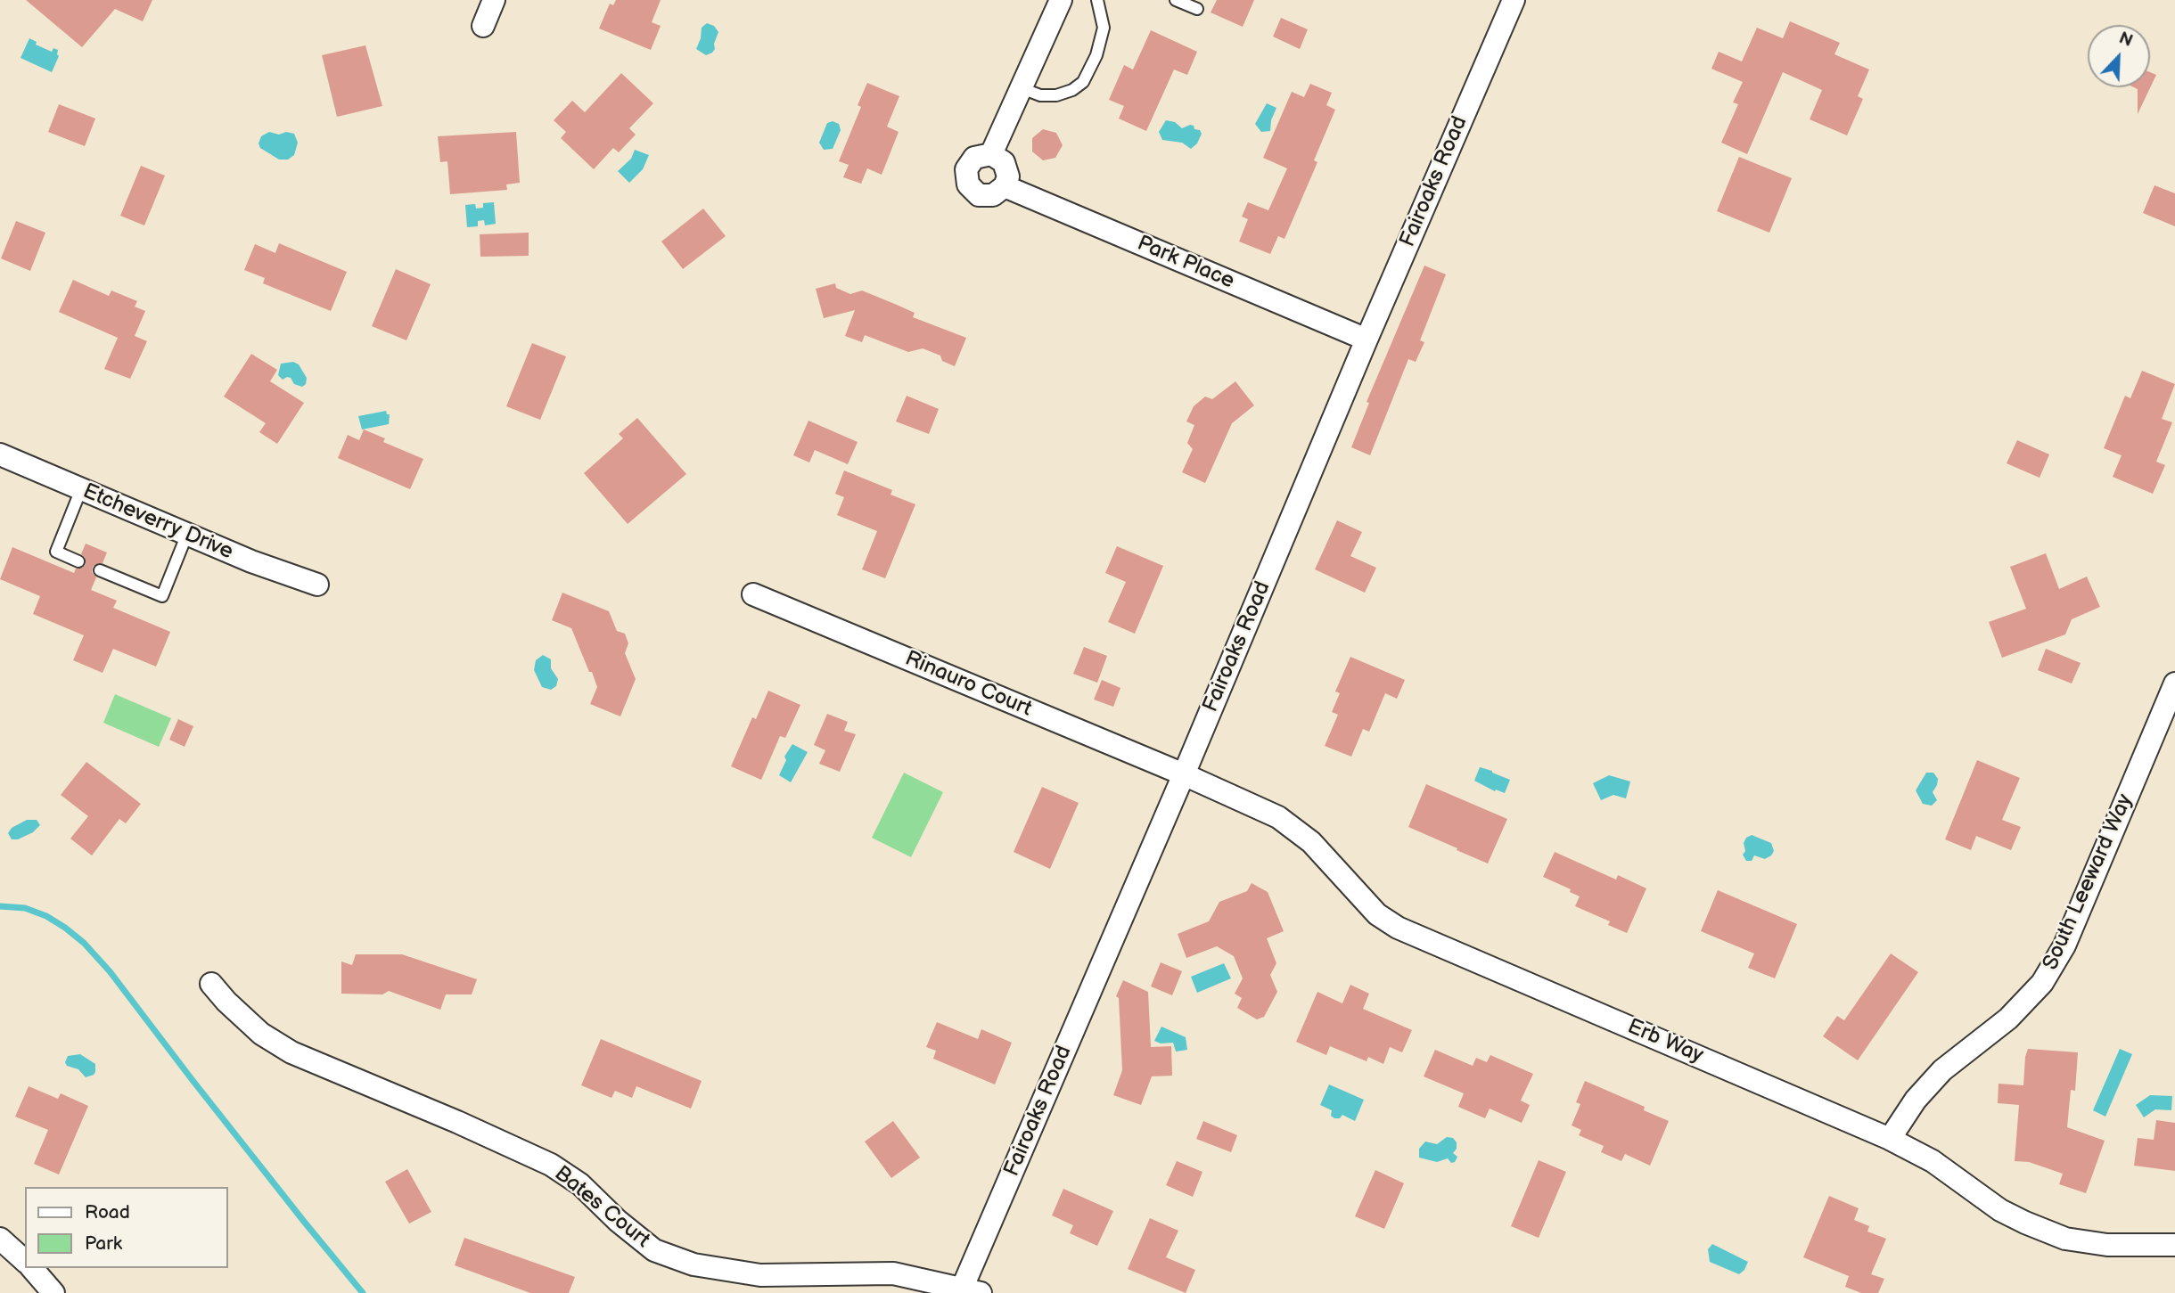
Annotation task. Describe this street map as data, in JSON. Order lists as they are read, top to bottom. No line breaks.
{"streets":{"street":["Fairoaks Road","Park Place","Etcheverry Drive","Rinauro Court","South Leeward Way","Erb Way","Bates Court"]},"crossings":[["Fairoaks Road","Park Place"],["Fairoaks Road","Rinauro Court"],["Fairoaks Road","Erb Way"],["Fairoaks Road","Bates Court"],["Rinauro Court","Erb Way"],["South Leeward Way","Erb Way"]],"legend":["Road","Park"],"north":"top right"}
